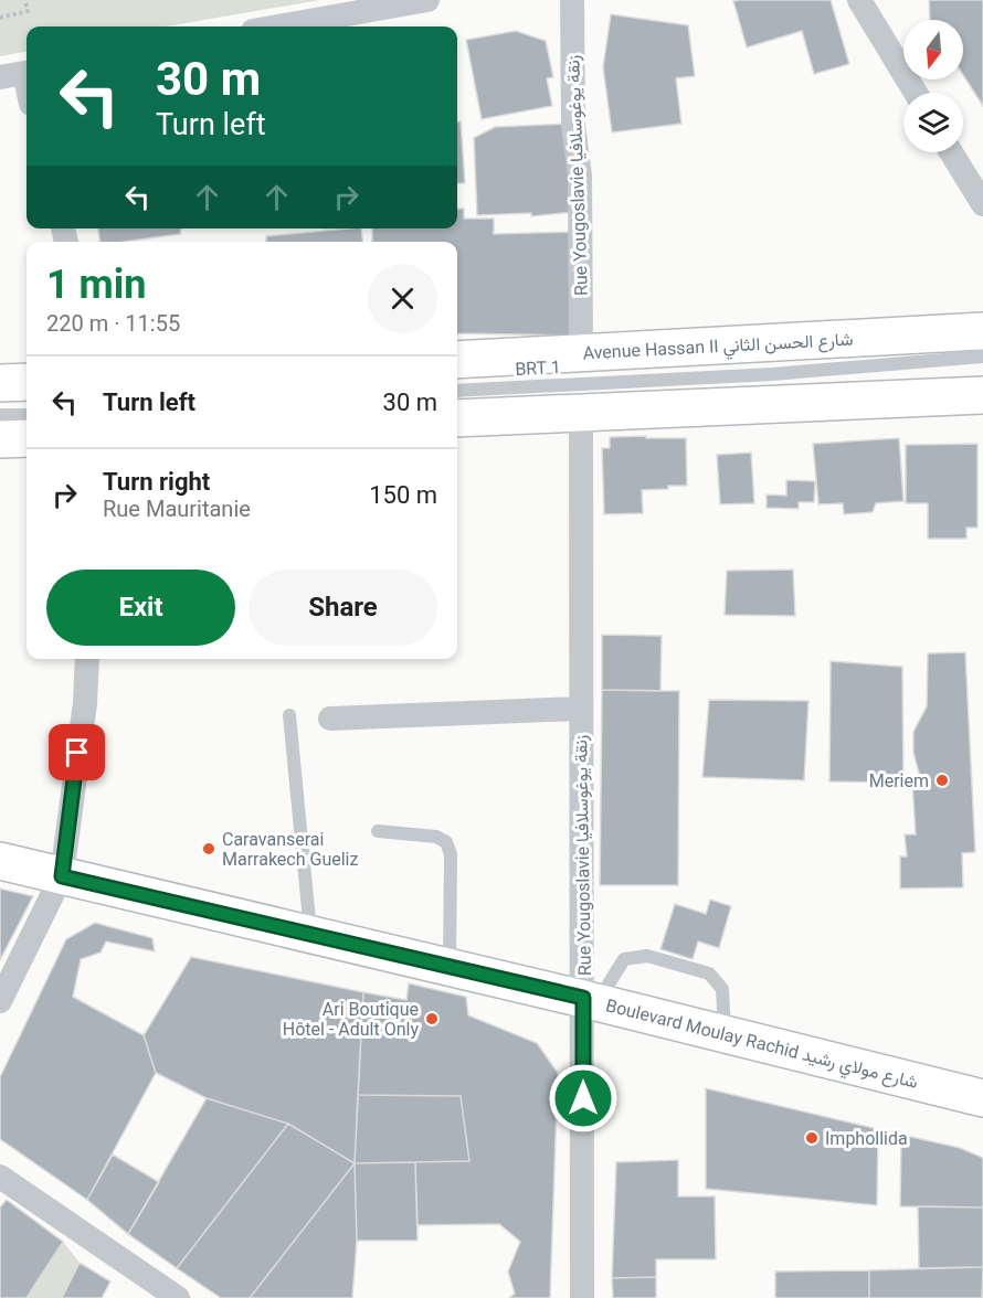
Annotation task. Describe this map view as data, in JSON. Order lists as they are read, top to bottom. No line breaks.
{"streets":{"main road":["Avenue Hassan II شارع الحسن الثاني","Boulevard Moulay Rachid شارع مولاي رشيد"],"street":["Rue Yougoslavie زنقة يوغوسلافيا"],"lane":["BRT 1"]},"crossings":[["Rue Yougoslavie زنقة يوغوسلافيا","Avenue Hassan II شارع الحسن الثاني"],["Rue Yougoslavie زنقة يوغوسلافيا","Boulevard Moulay Rachid شارع مولاي رشيد"]],"places":["Meriem","Caravanserai Marrakech Gueliz","Ari Boutique Hôtel - Adult Only","Imphollida"],"north":"bottom","page":{"turn":["30 m","Turn left"],"heading":["1 min","220 m · 11:55"],"list":[{"name":"Turn left","value":"30 m"},{"name":"Turn right","note":"Rue Mauritanie","value":"150 m"}],"buttons":["Exit","Share"]}}
